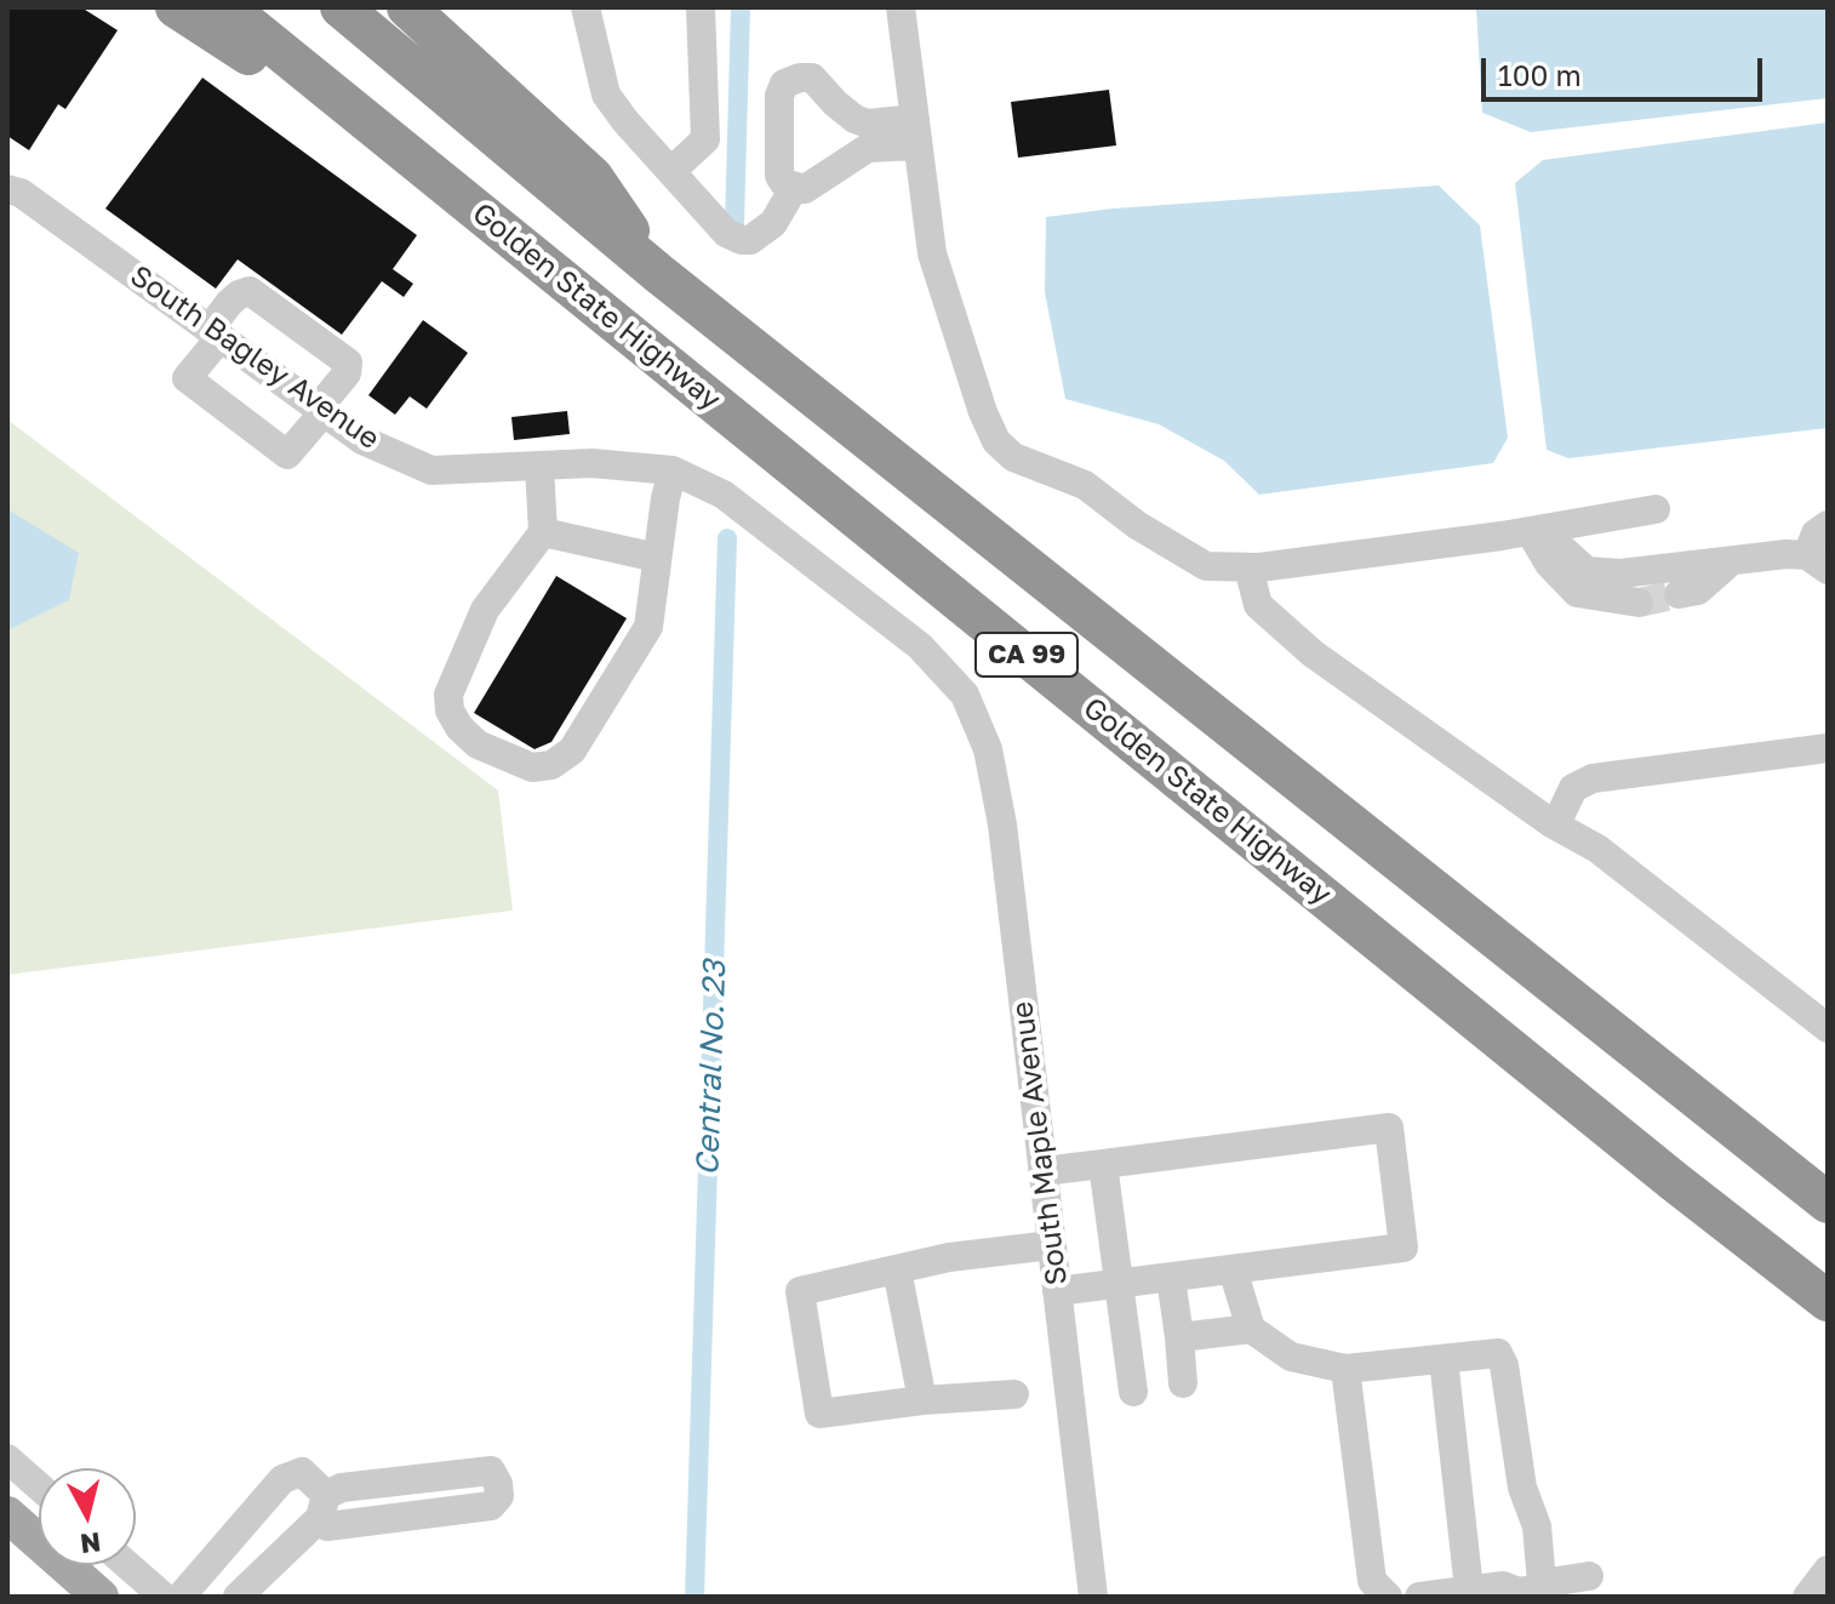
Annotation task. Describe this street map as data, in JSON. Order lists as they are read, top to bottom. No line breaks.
{"streets":{"highway":["Golden State Highway","CA 99"],"street":["South Bagley Avenue","South Maple Avenue"]},"crossings":[["South Bagley Avenue","South Maple Avenue"]],"water":["Central No. 23"],"scale_bar":"100 m","north":"bottom"}
